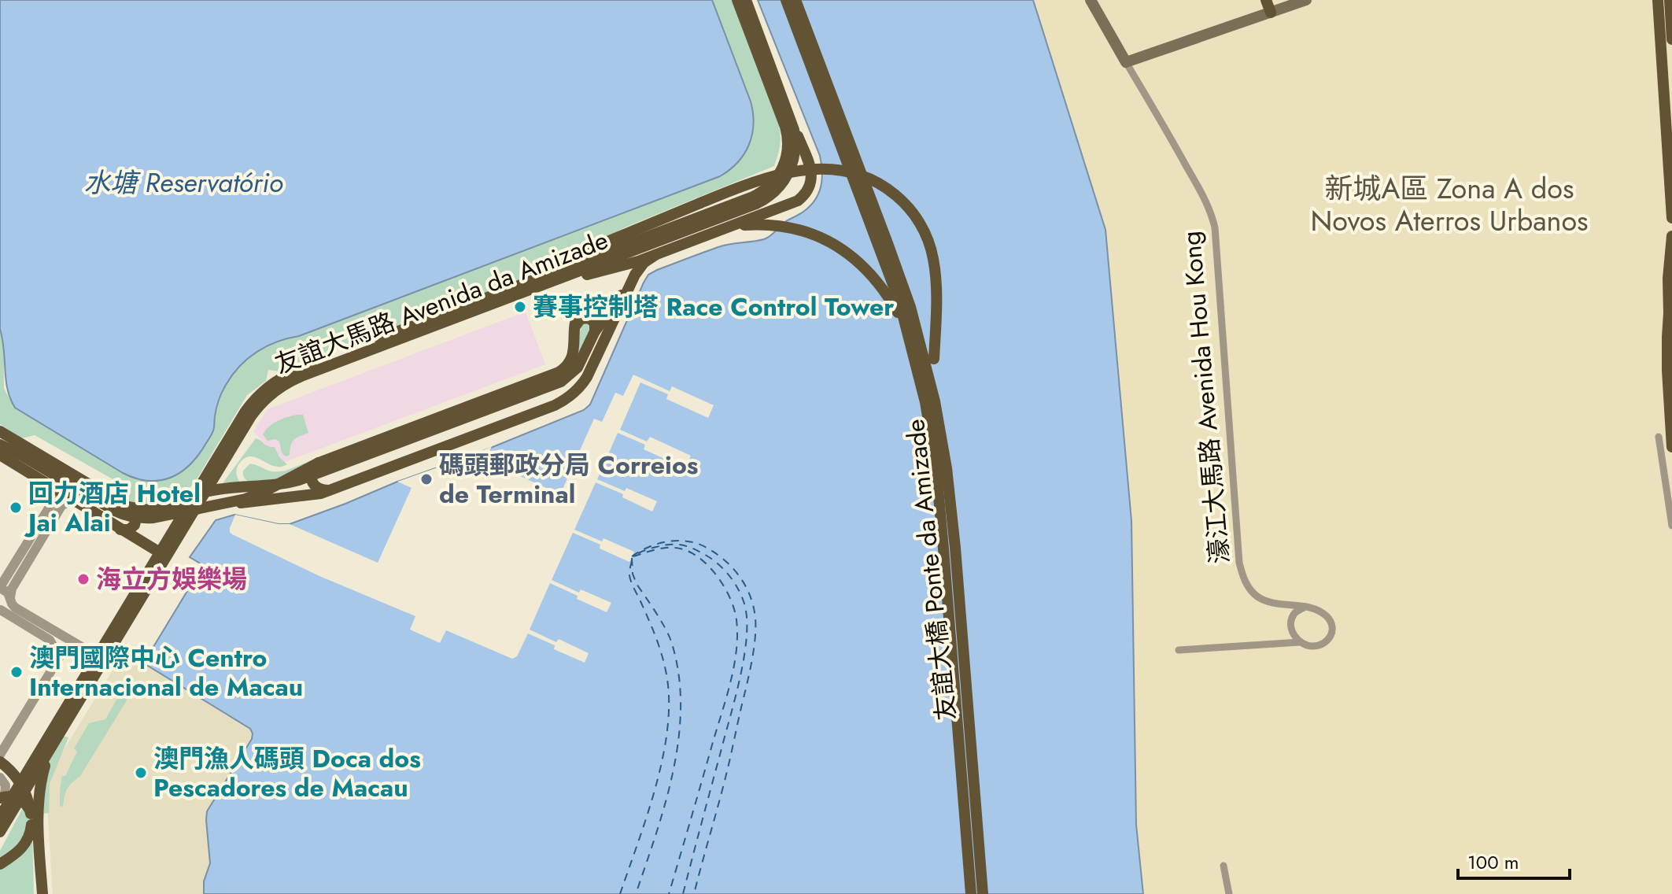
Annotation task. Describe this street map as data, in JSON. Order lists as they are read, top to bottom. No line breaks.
{"streets":{"main road":["友誼大馬路 Avenida da Amizade","濠江大馬路 Avenida Hou Kong","友誼大橋 Ponte da Amizade"]},"districts":["新城A區 Zona A dos Novos Aterros Urbanos"],"water":["水塘 Reservatório"],"places":["賽事控制塔 Race Control Tower","碼頭郵政分局 Correios de Terminal","回力酒店 Hotel Jai Alai","海立方娛樂場","澳門國際中心 Centro Internacional de Macau","澳門漁人碼頭 Doca dos Pescadores de Macau"],"scale_bar":"100 m"}
